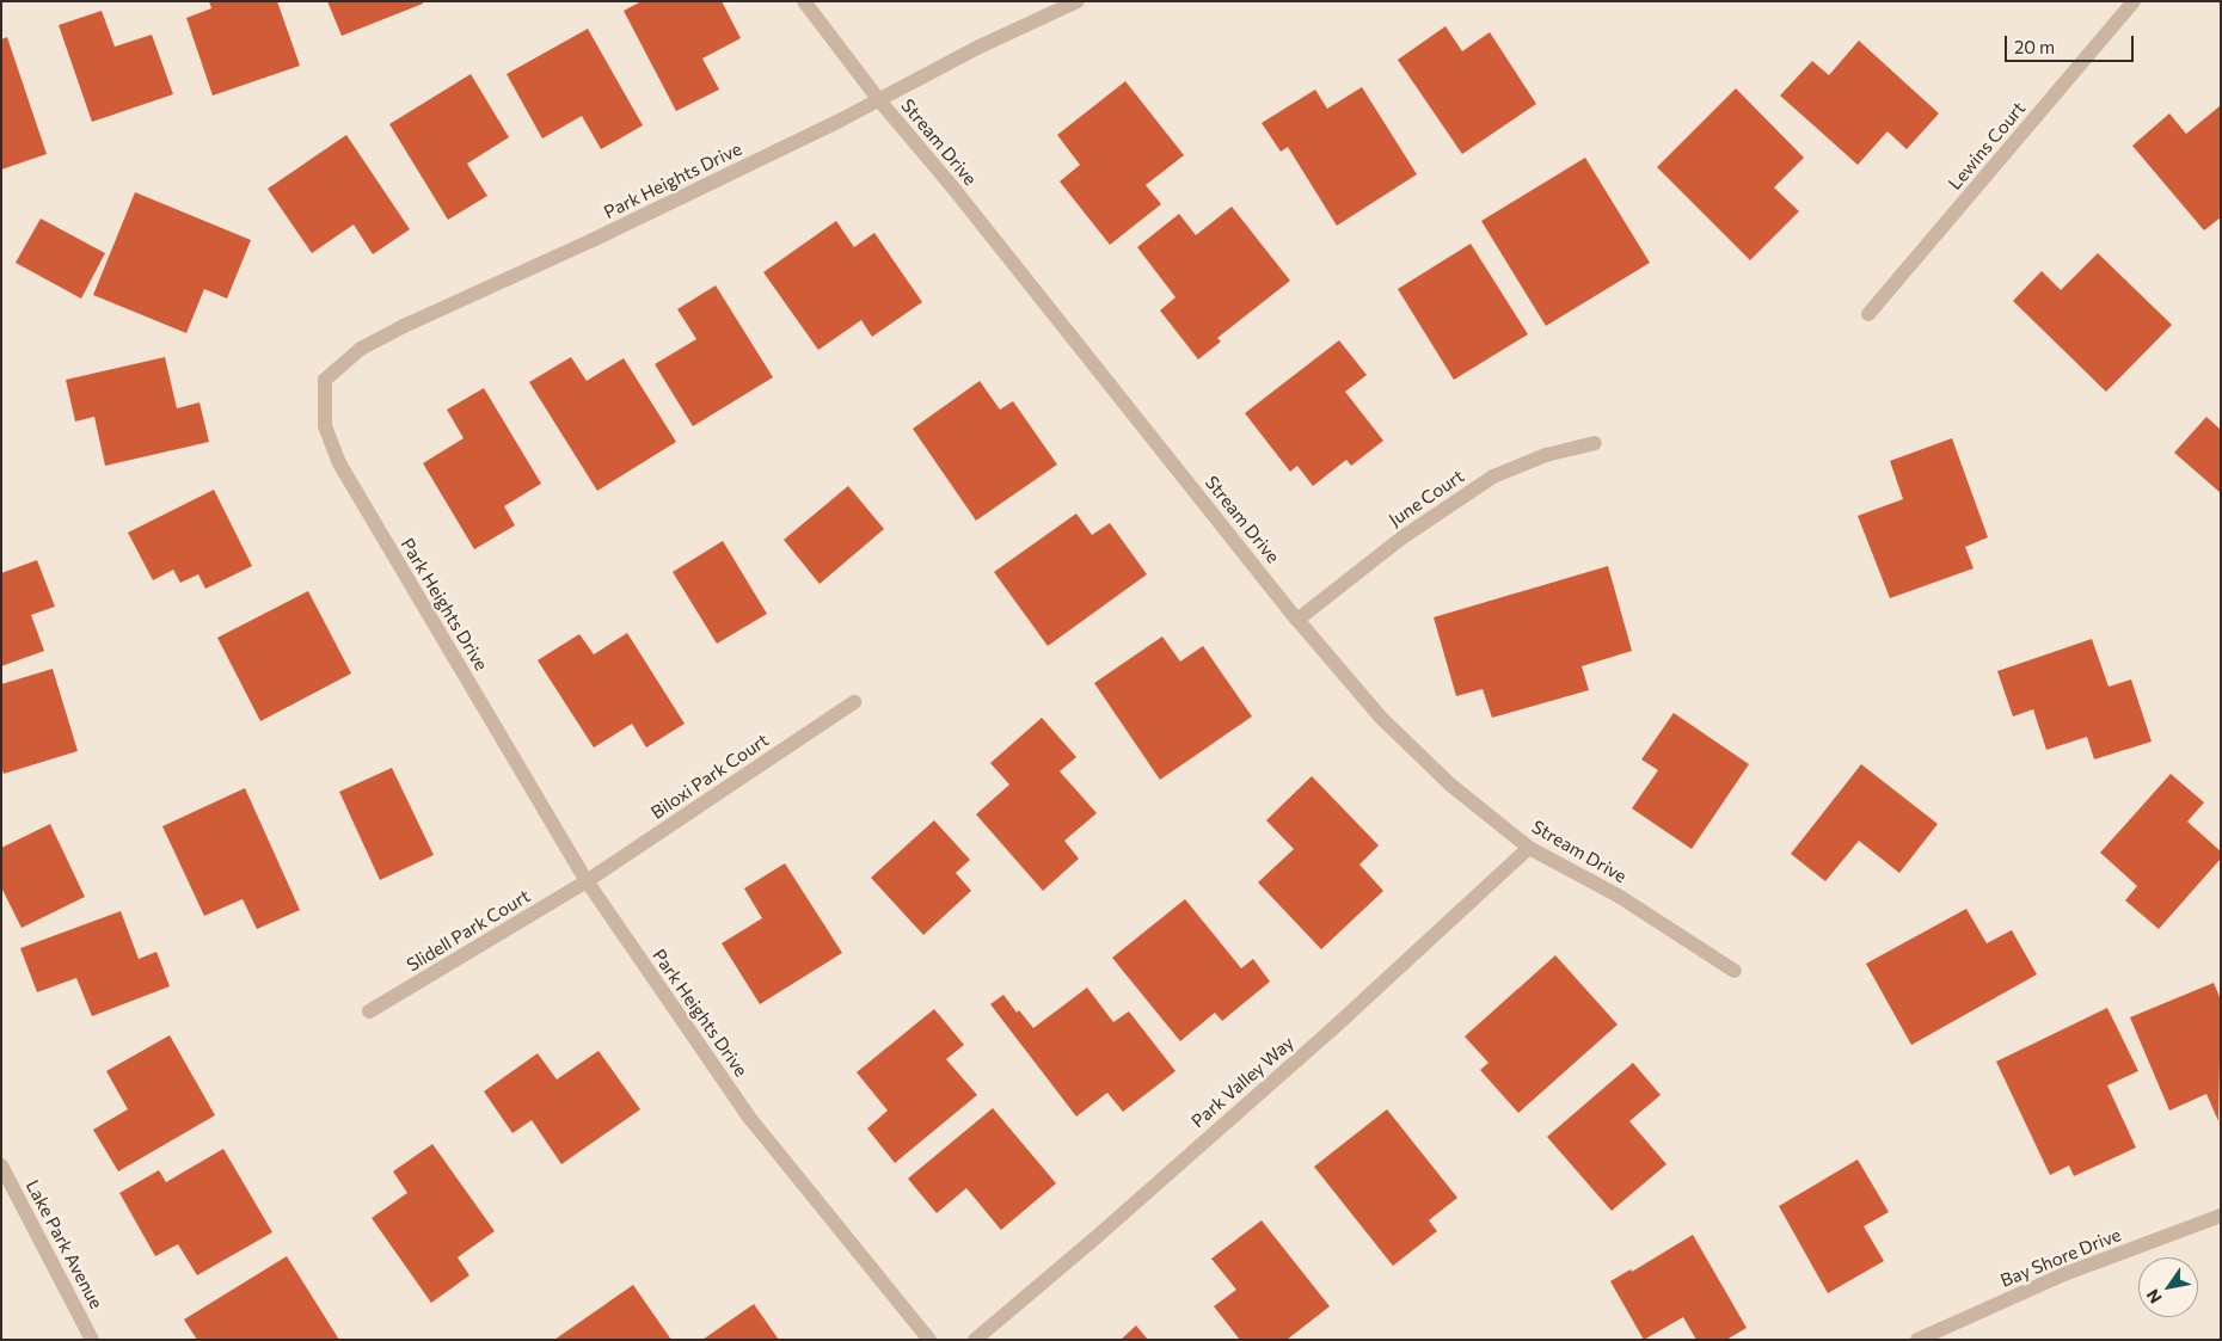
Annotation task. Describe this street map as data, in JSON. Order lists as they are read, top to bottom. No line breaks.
{"streets":{"street":["Stream Drive","Lewins Court","Park Heights Drive","June Court","Biloxi Park Court","Slidell Park Court","Park Valley Way","Lake Park Avenue","Bay Shore Drive"]},"crossings":[["Stream Drive","Park Heights Drive"],["Stream Drive","June Court"],["Stream Drive","Park Valley Way"],["Park Heights Drive","Biloxi Park Court"],["Park Heights Drive","Slidell Park Court"],["Biloxi Park Court","Slidell Park Court"]],"scale_bar":"20 m","north":"bottom left"}
